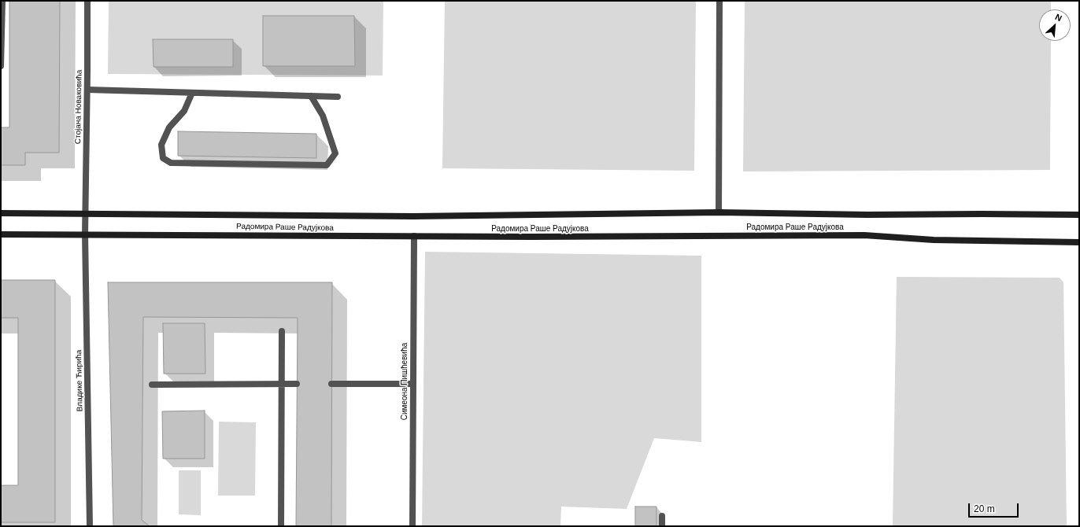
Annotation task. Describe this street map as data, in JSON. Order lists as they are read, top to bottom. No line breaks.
{"streets":{"street":["Стојана Новаковића","Радомира Раше Радујкова","Владике Ћирића","Симеона Пишћевића"]},"crossings":[["Стојана Новаковића","Радомира Раше Радујкова"],["Стојана Новаковића","Владике Ћирића"],["Радомира Раше Радујкова","Владике Ћирића"],["Радомира Раше Радујкова","Симеона Пишћевића"]],"scale_bar":"20 m","north":"top right"}
